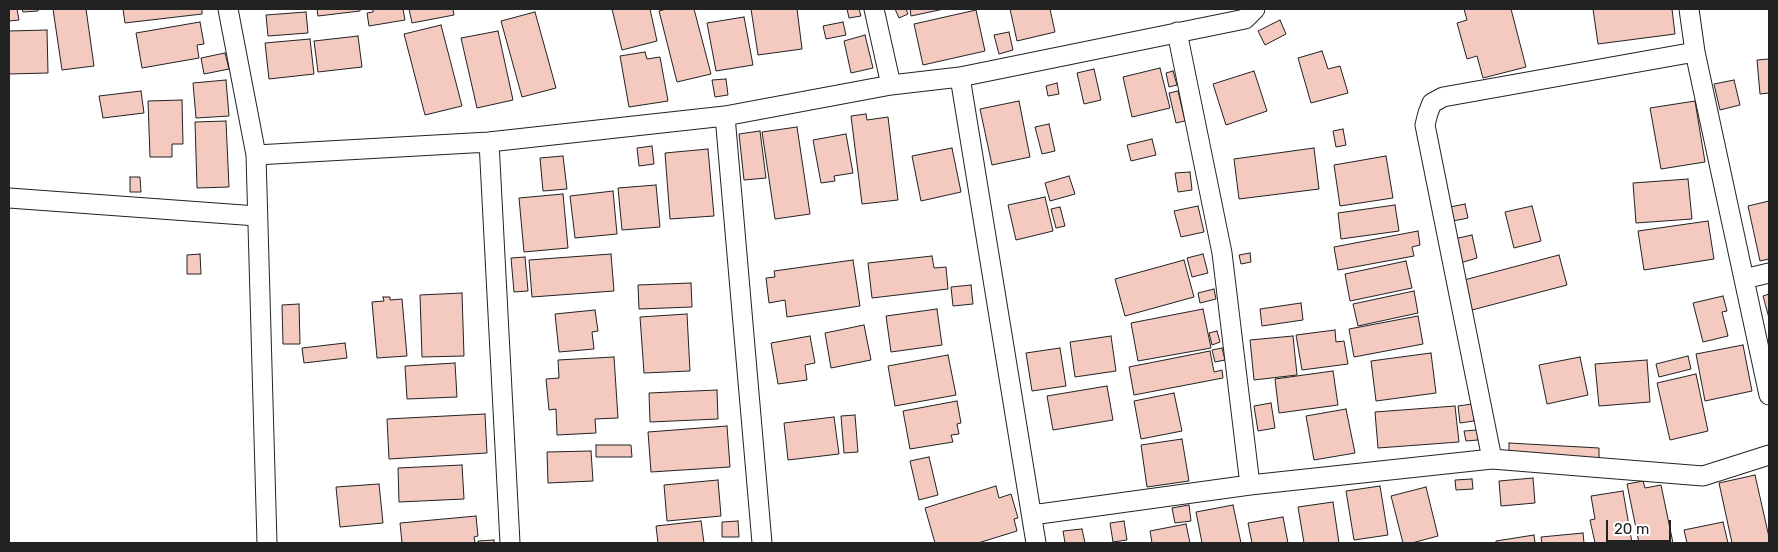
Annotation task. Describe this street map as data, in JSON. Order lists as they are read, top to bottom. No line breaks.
{"scale_bar":"20 m"}
